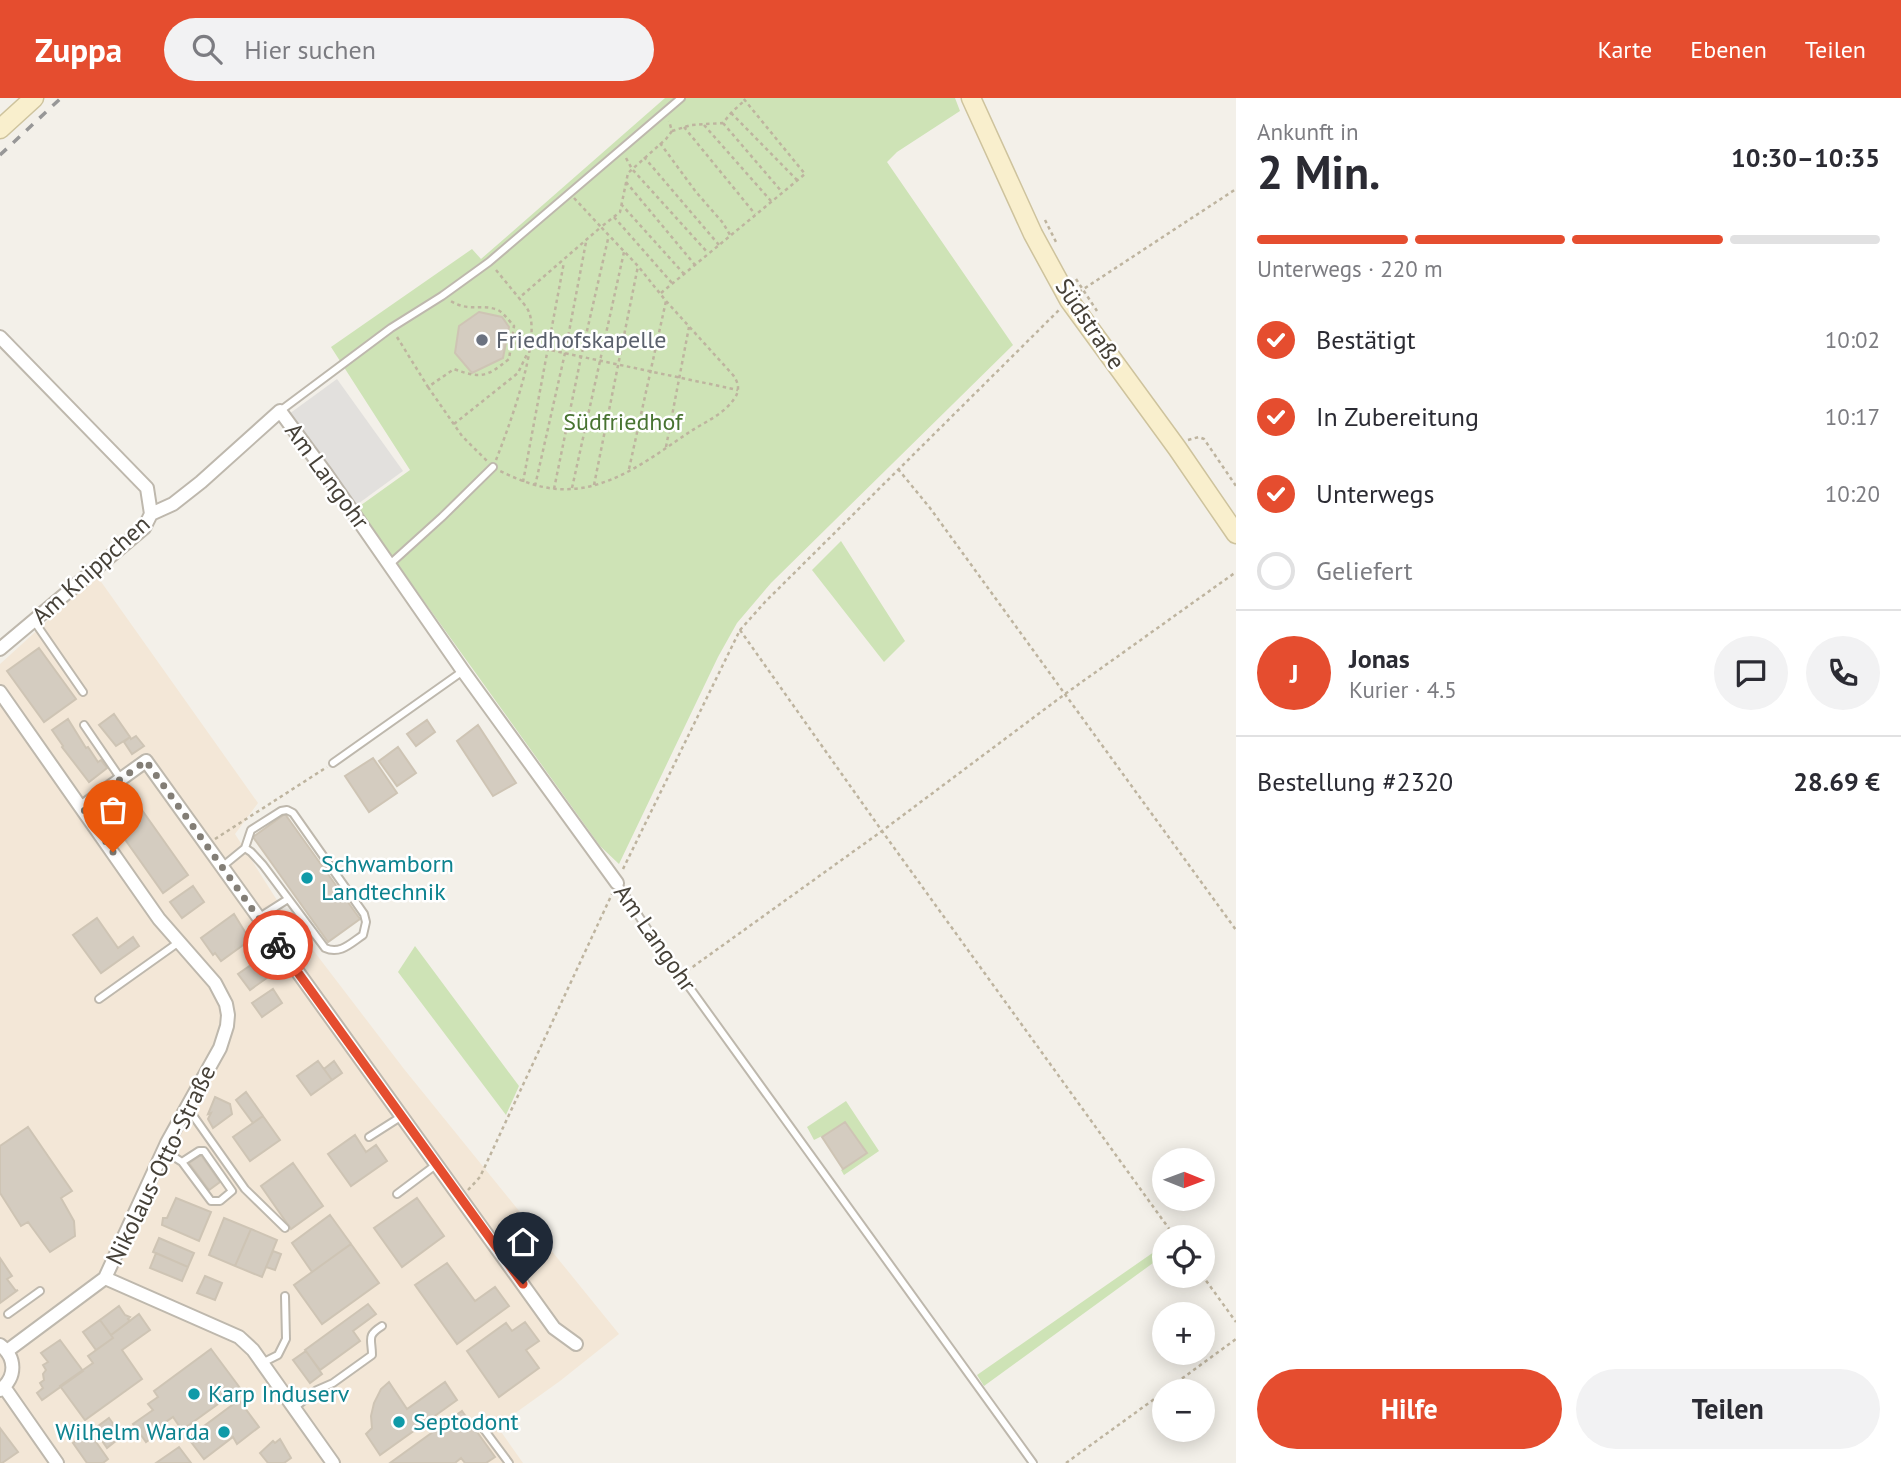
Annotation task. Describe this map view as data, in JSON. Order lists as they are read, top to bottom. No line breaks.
{"streets":{"street":["Südstraße","Am Langohr","Am Knippchen","Nikolaus-Otto-Straße"]},"crossings":[["Am Langohr","Am Knippchen"]],"parks":["Südfriedhof"],"places":["Friedhofskapelle","Schwamborn Landtechnik","Karp Induserv","Septodont","Wilhelm Warda"],"north":"right","page":{"header":"Zuppa","search":"Hier suchen","nav":["Karte","Ebenen","Teilen"],"heading":["2 Min.","Ankunft in","10:30–10:35"],"panel":["Jonas","Kurier · 4.5","Bestellung #2320","28.69 €"],"bar":"Unterwegs · 220 m","list":[["Bestätigt","10:02"],["In Zubereitung","10:17"],["Unterwegs","10:20"],"Geliefert"],"round":"J","map_buttons":["+","−"],"buttons":["Hilfe","Teilen"]}}
